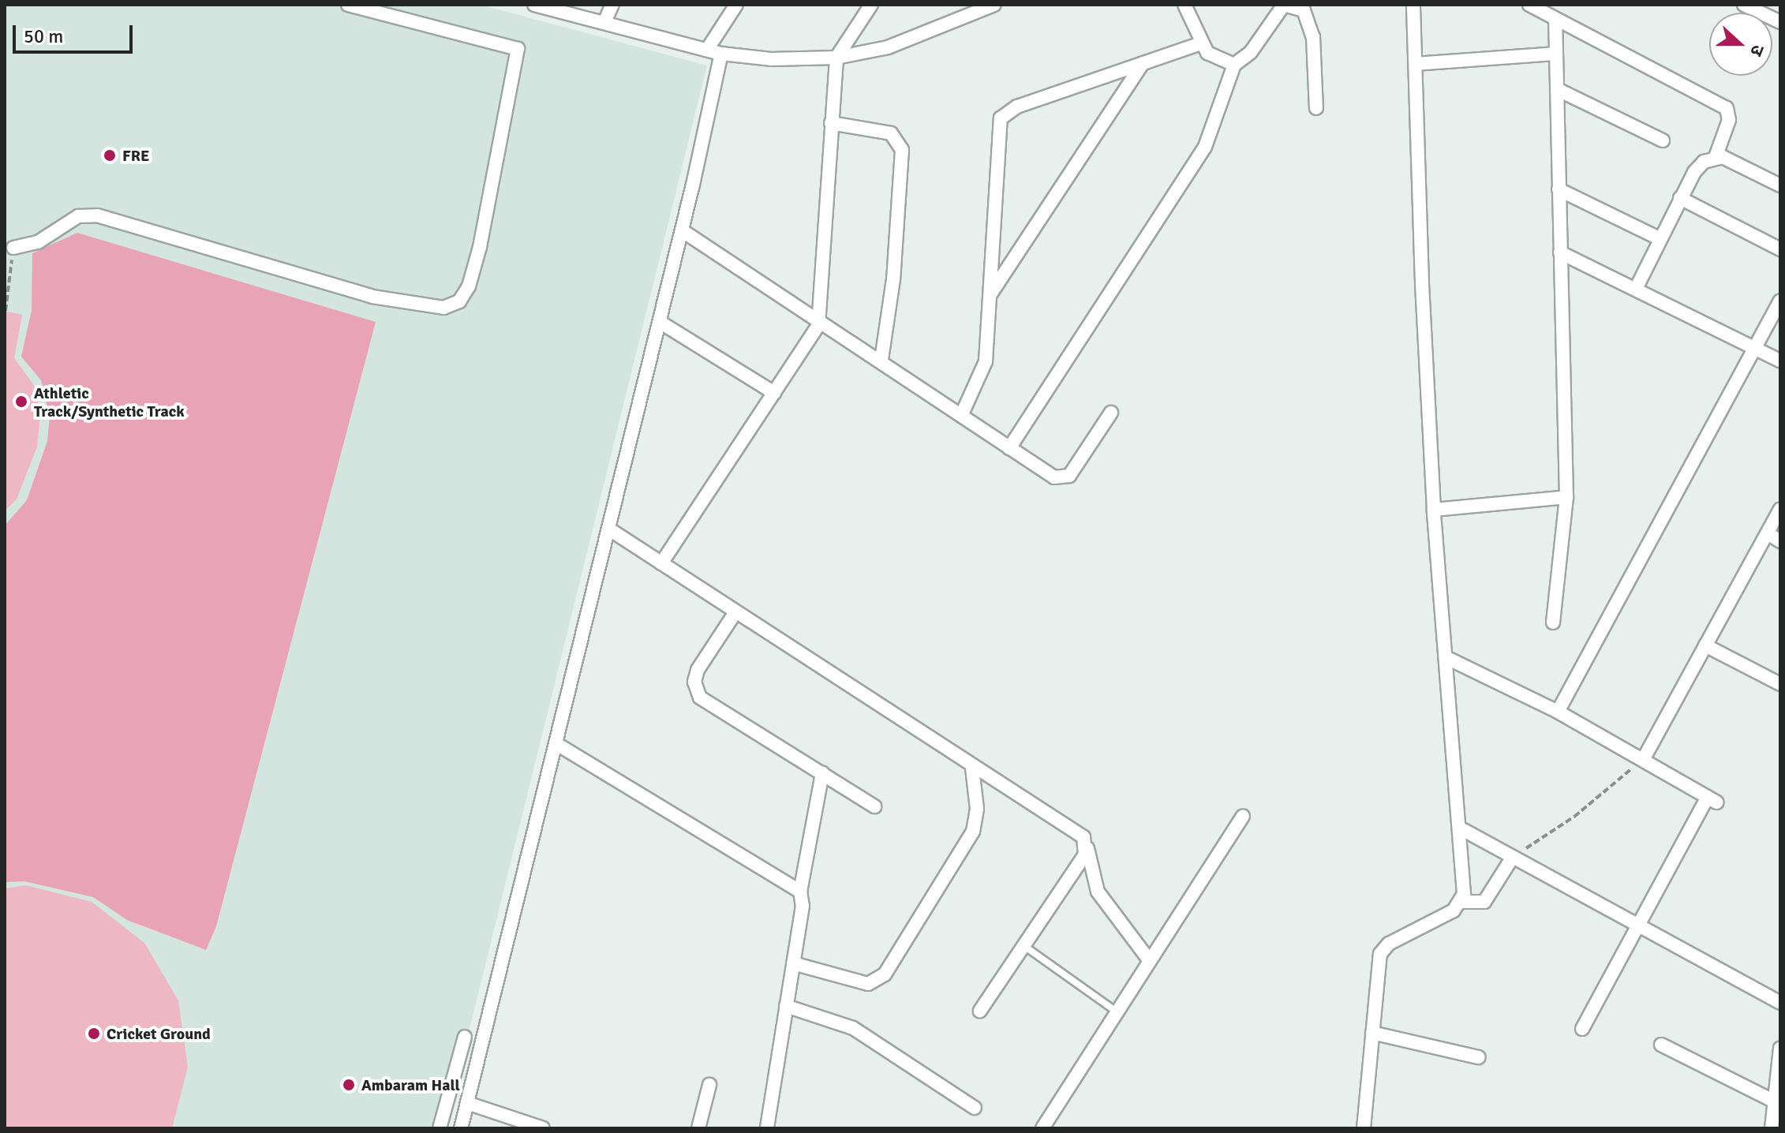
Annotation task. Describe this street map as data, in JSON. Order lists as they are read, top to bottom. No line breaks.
{"places":["FRE","Athletic Track/Synthetic Track","Cricket Ground","Ambaram Hall"],"scale_bar":"50 m","north":"right"}
